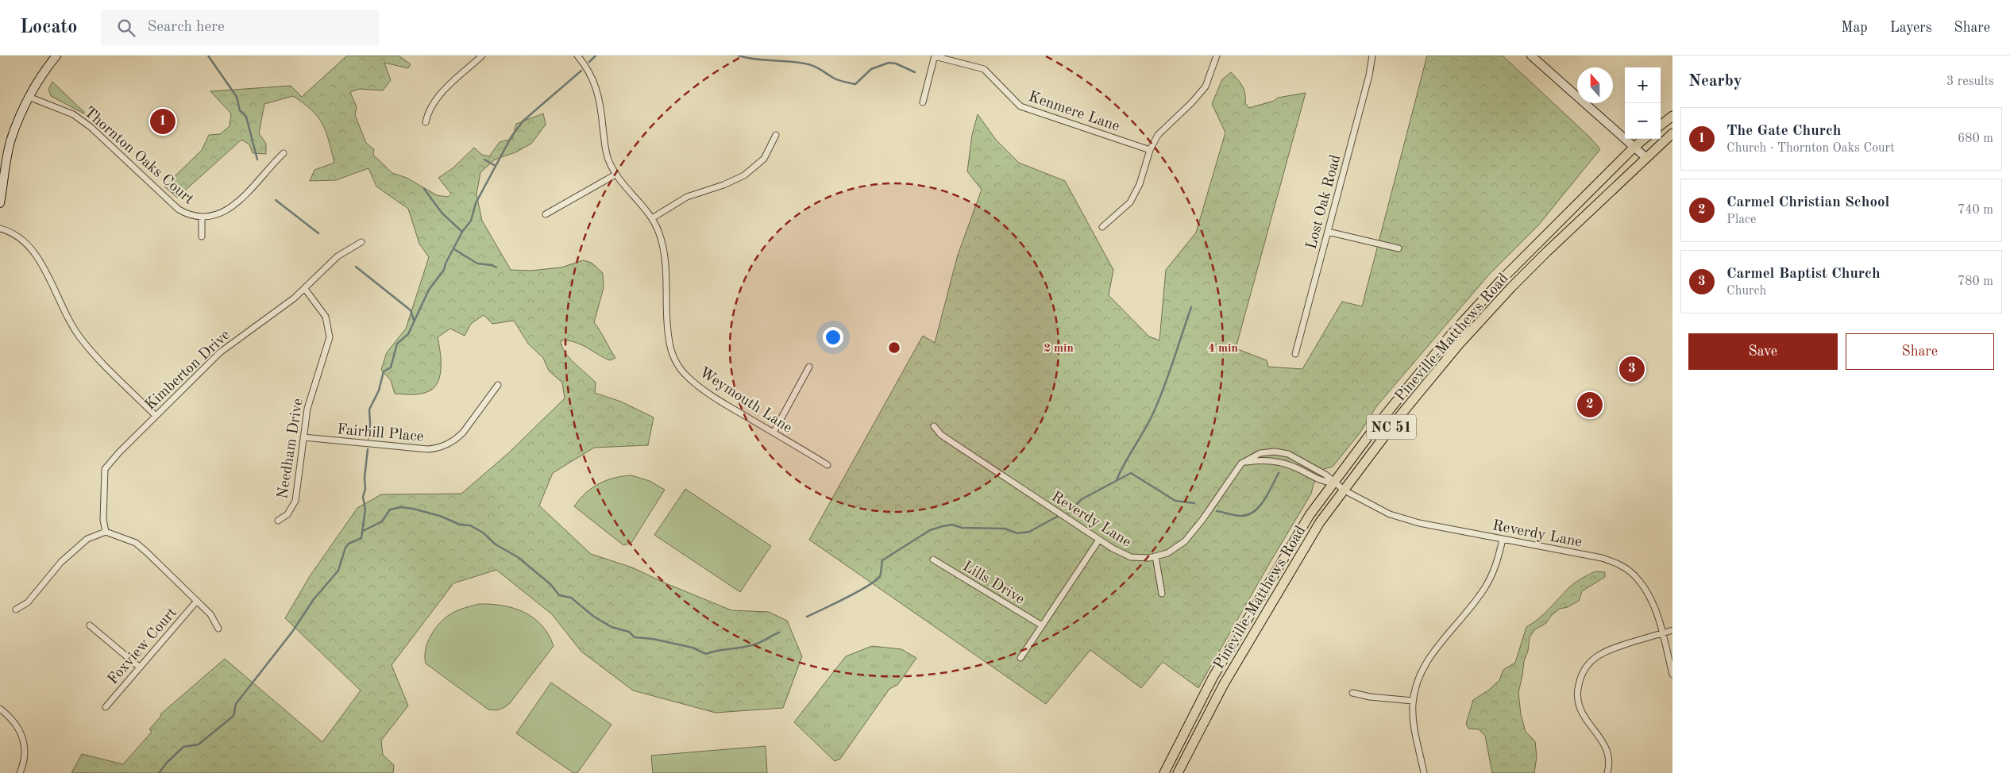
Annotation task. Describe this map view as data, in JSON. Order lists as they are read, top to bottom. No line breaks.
{"streets":{"main road":["Pineville-Matthews Road","NC 51"],"street":["Kenmere Lane","Thornton Oaks Court","Lost Oak Road","Kimberton Drive","Weymouth Lane","Fairhill Place","Needham Drive","Reverdy Lane","Lills Drive","Foxview Court"]},"crossings":[["Pineville-Matthews Road","Reverdy Lane"],["Kimberton Drive","Needham Drive"],["Fairhill Place","Needham Drive"]],"north":"top","page":{"header":"Locato","search":"Search here","nav":["Map","Layers","Share"],"heading":["Nearby","3 results"],"map_buttons":["+","−"],"pins":["1","3","2"],"list":[{"mark":"1","name":"The Gate Church","note":"Church · Thornton Oaks Court","value":"680 m"},{"mark":"2","name":"Carmel Christian School","note":"Place","value":"740 m"},{"mark":"3","name":"Carmel Baptist Church","note":"Church","value":"780 m"}],"buttons":["Save","Share"]},"rings":["2 min","4 min"]}
